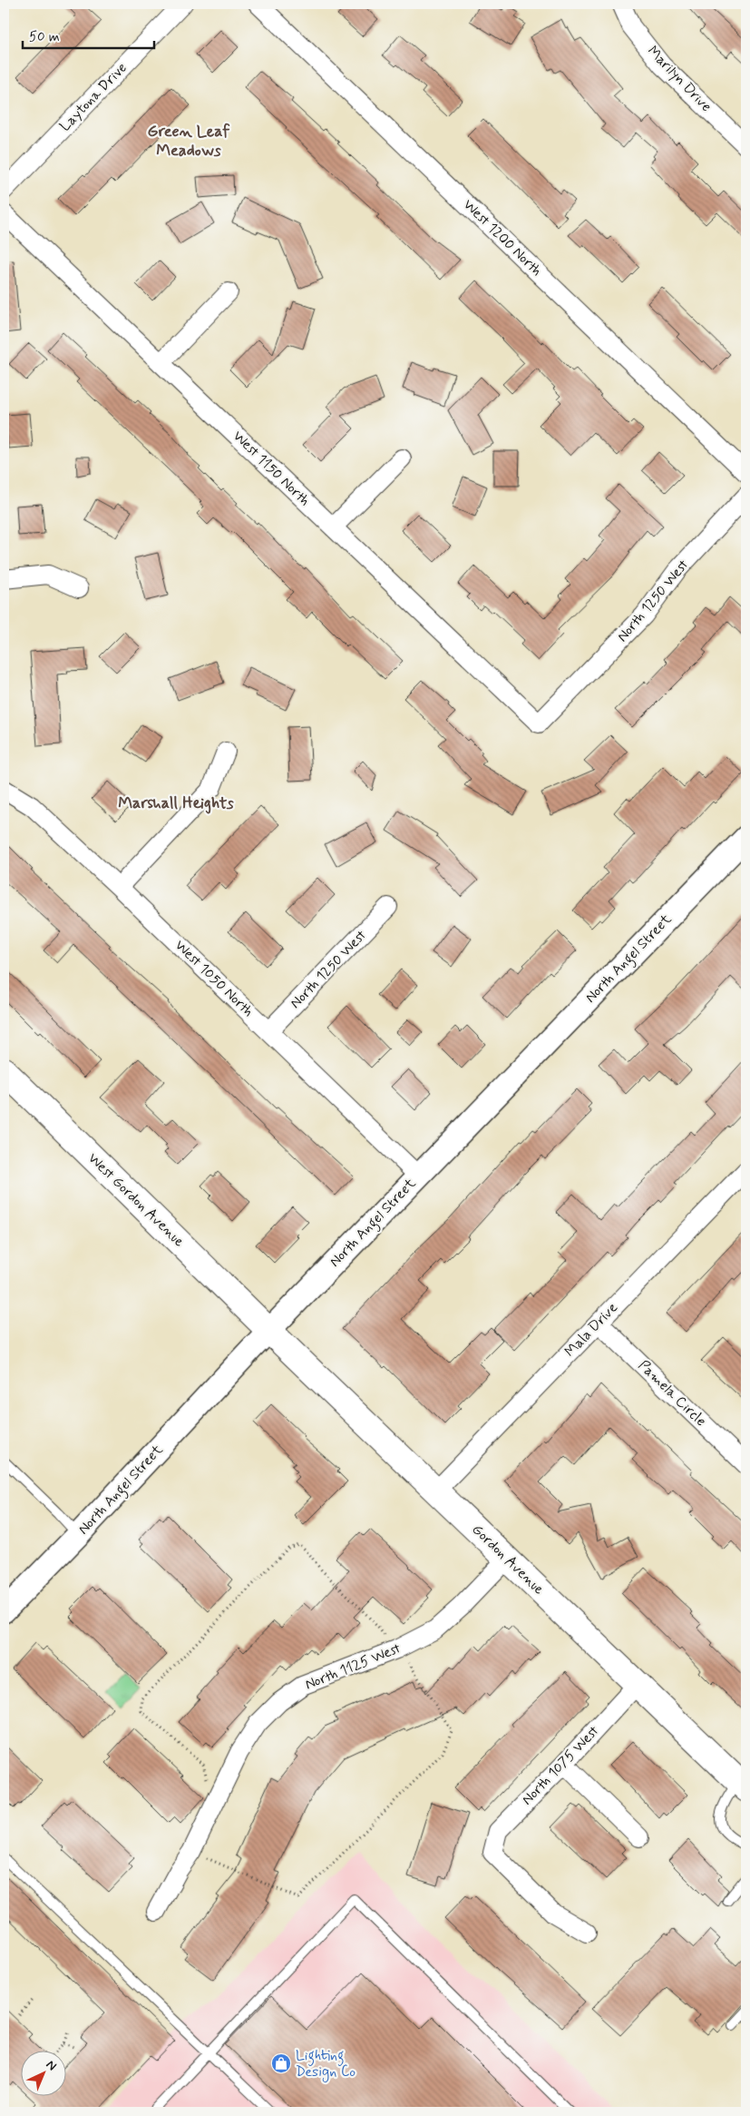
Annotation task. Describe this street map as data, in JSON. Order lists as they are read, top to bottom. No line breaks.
{"streets":{"main road":["West Gordon Avenue","Gordon Avenue"],"street":["Marilyn Drive","Laytona Drive","West 1200 North","West 1150 North","North 1250 West","North Angel Street","West 1050 North","Mala Drive","Pamela Circle","North 1125 West","North 1075 West"]},"crossings":[["West 1150 North","North 1250 West"],["North 1250 West","West 1050 North"],["North Angel Street","West 1050 North"],["North Angel Street","West Gordon Avenue"],["North Angel Street","Gordon Avenue"],["West Gordon Avenue","Gordon Avenue"],["Mala Drive","Pamela Circle"],["Mala Drive","Gordon Avenue"],["Gordon Avenue","North 1125 West"],["Gordon Avenue","North 1075 West"]],"districts":["Green Leaf Meadows","Marshall Heights"],"places":{"shop":["Lighting Design Co"]},"scale_bar":"50 m","north":"top right"}
